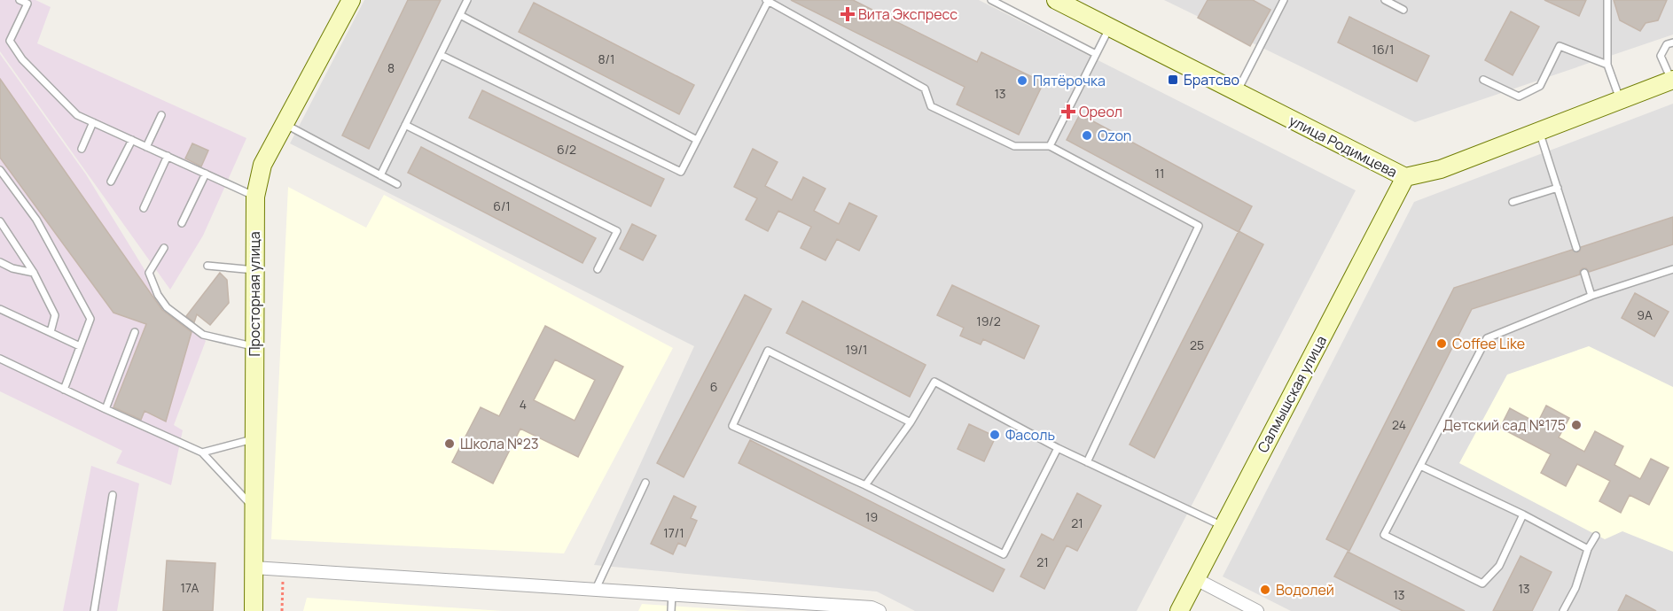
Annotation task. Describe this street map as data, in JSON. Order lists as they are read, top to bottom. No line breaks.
{"streets":{"street":["улица Родимцева","Просторная улица","Салмышская улица"]},"crossings":[["улица Родимцева","Салмышская улица"]],"places":{"health":["Вита Экспресс","Ореол"],"transit":["Братсво"],"other":["Пятёрочка","Ozon","Coffee Like","Детский сад №175","Фасоль","Школа №23","Водолей"]},"house_numbers":["16/1","8/1","8","13","6/2","11","6/1","9А","19/2","25","19/1","6","4","24","19","21","17/1","21","17А","13","13"]}
